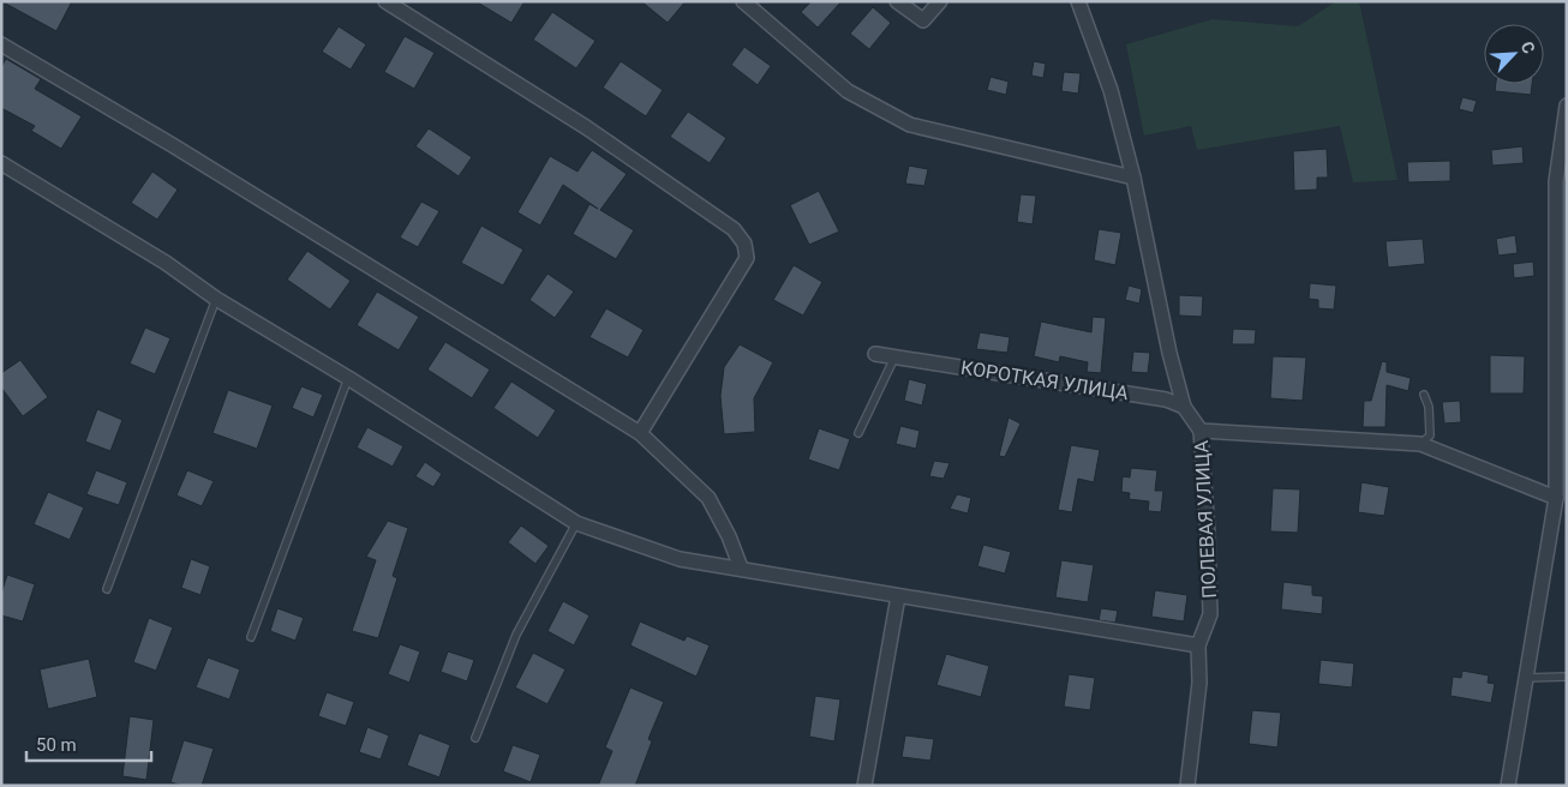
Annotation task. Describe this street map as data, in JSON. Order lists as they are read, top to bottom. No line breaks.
{"streets":{"street":["КОРОТКАЯ УЛИЦА","ПОЛЕВАЯ УЛИЦА"]},"scale_bar":"50 m","north":"top right"}
